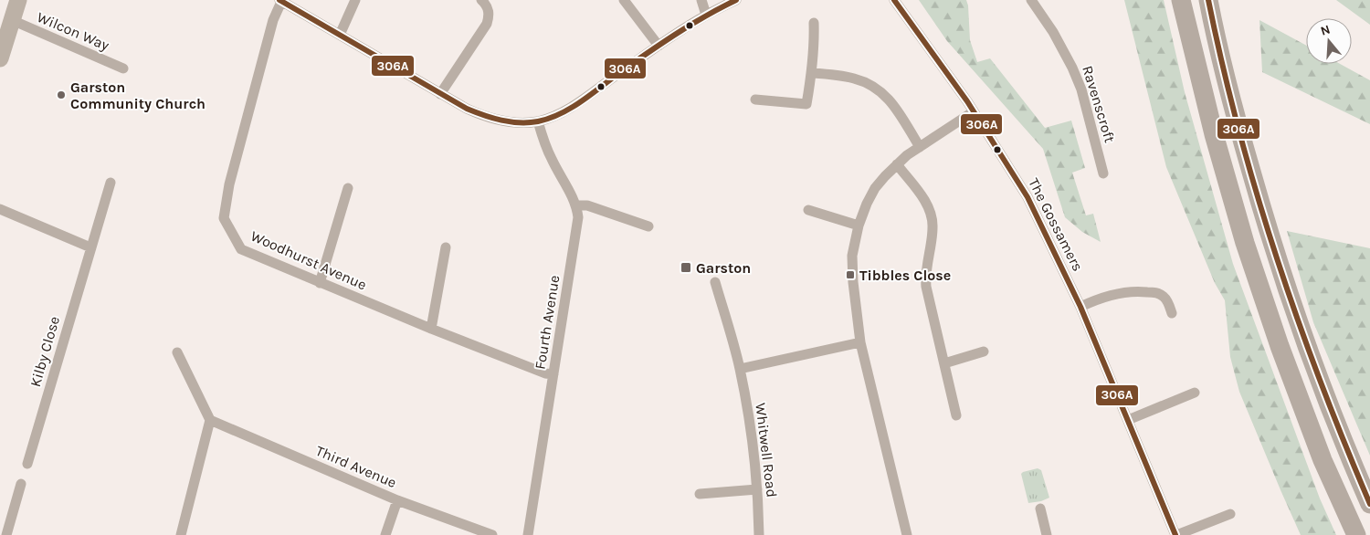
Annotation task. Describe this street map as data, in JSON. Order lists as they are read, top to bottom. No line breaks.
{"streets":{"street":["Wilcon Way","Ravenscroft","The Gossamers","Woodhurst Avenue","Fourth Avenue","Kilby Close","Whitwell Road","Third Avenue"]},"crossings":[["Woodhurst Avenue","Fourth Avenue"]],"places":{"other":["Garston Community Church"],"transit":["Garston","Tibbles Close"]},"lines":["transit line 306A"],"north":"top"}
